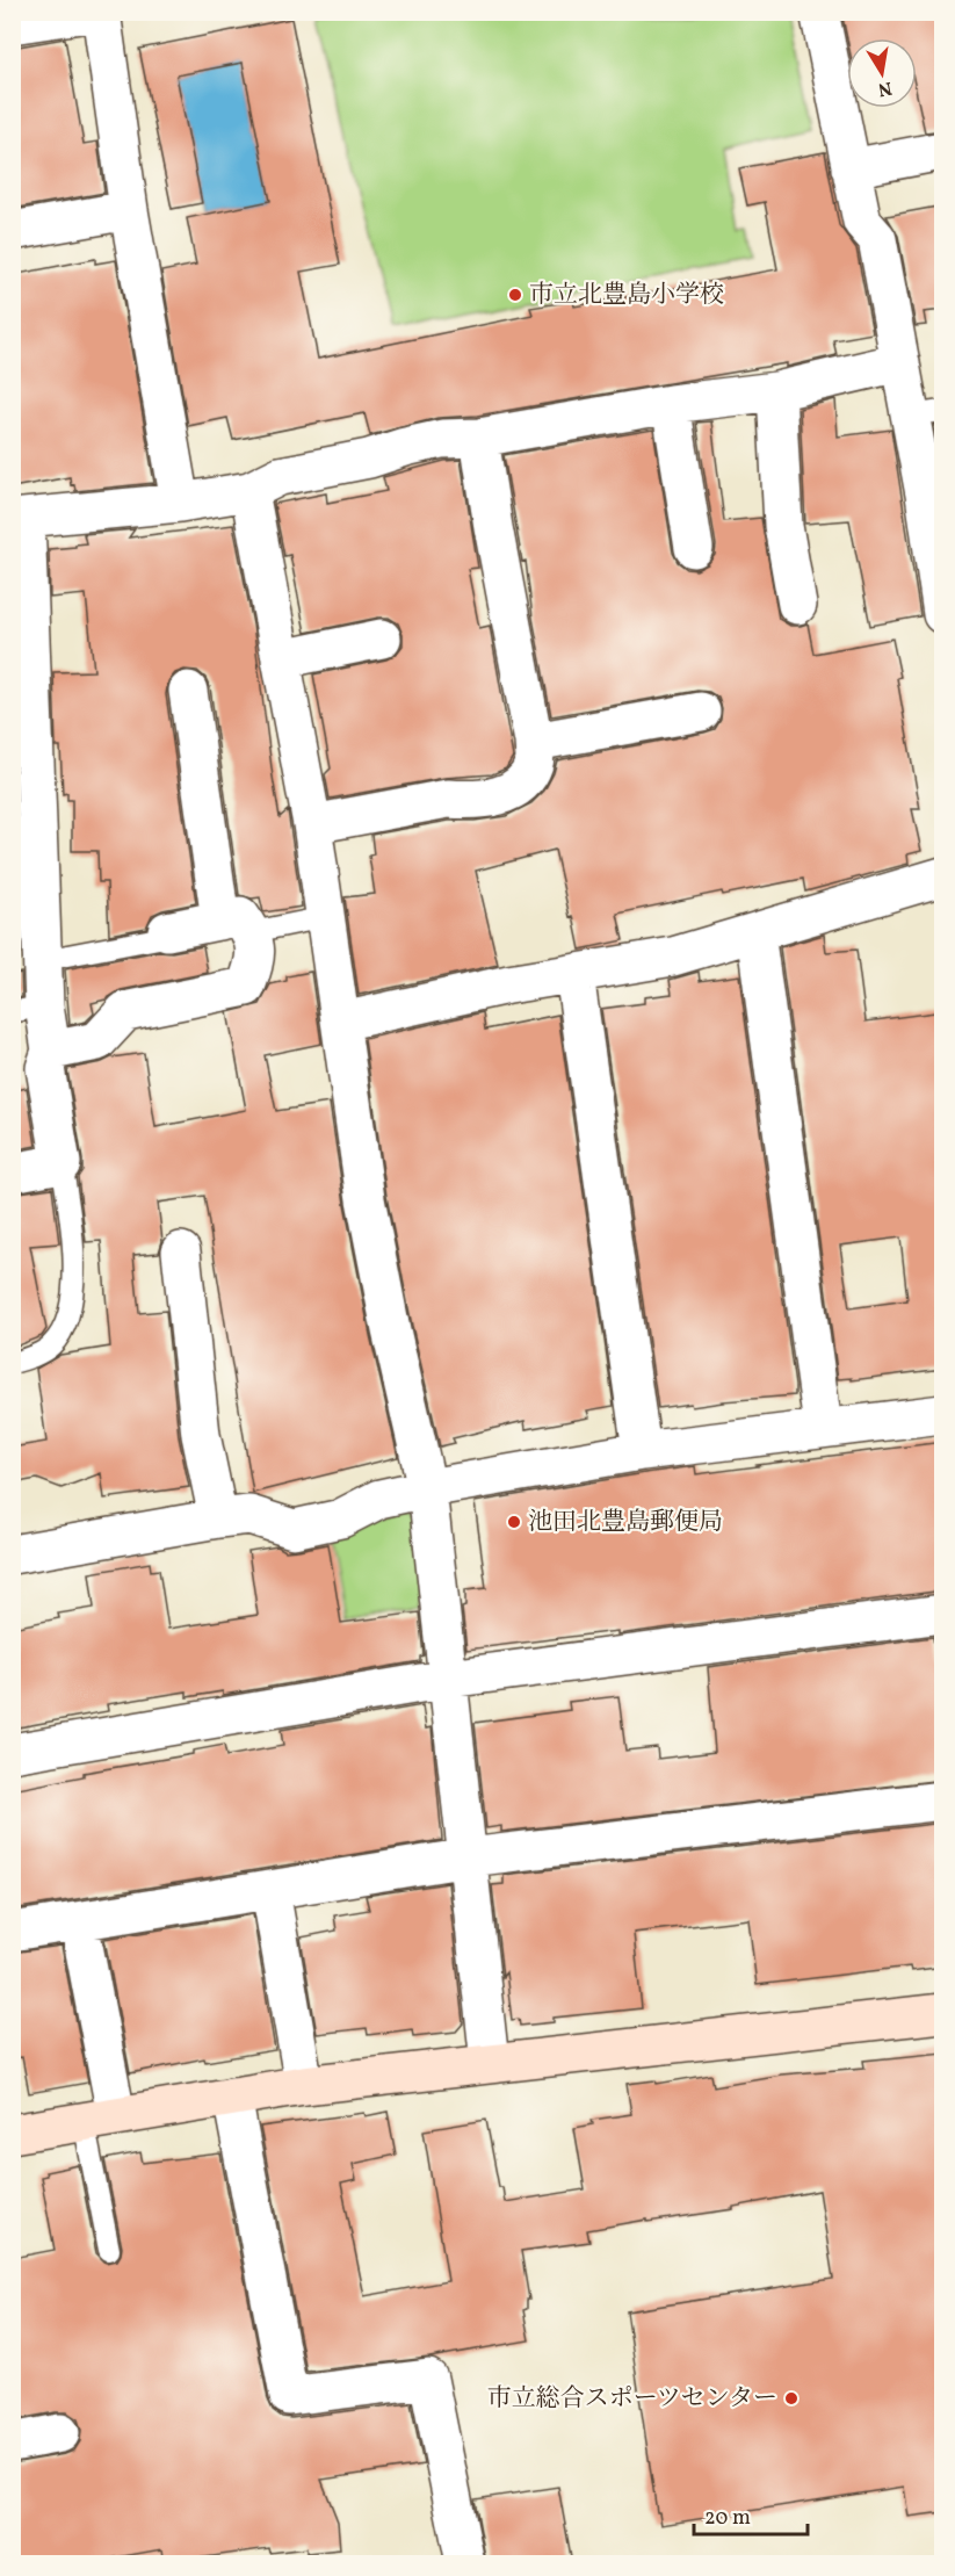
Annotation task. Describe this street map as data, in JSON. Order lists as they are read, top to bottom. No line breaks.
{"places":["市立北豊島小学校","池田北豊島郵便局","市立総合スポーツセンター"],"scale_bar":"20 m","north":"bottom"}
